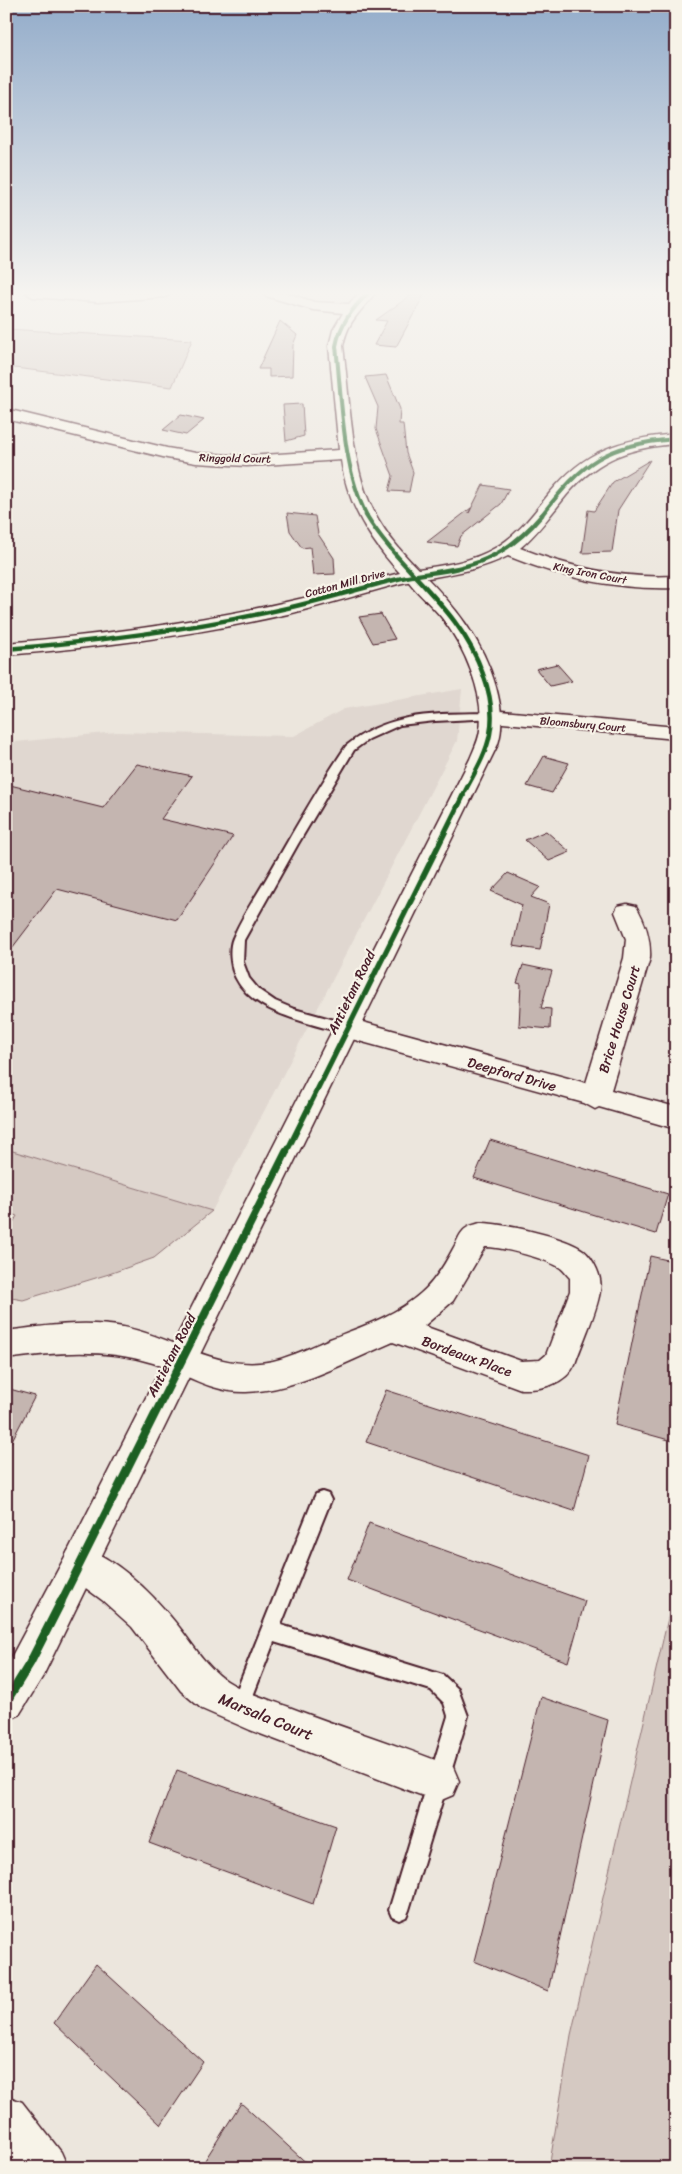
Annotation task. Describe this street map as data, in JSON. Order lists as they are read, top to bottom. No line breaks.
{"streets":{"street":["Ringgold Court","King Iron Court","Cotton Mill Drive","Bloomsbury Court","Antietam Road","Brice House Court","Deepford Drive","Bordeaux Place","Marsala Court"]},"crossings":[["Ringgold Court","Antietam Road"],["King Iron Court","Cotton Mill Drive"],["Cotton Mill Drive","Antietam Road"],["Bloomsbury Court","Antietam Road"],["Antietam Road","Deepford Drive"],["Antietam Road","Bordeaux Place"],["Antietam Road","Marsala Court"],["Brice House Court","Deepford Drive"]]}
